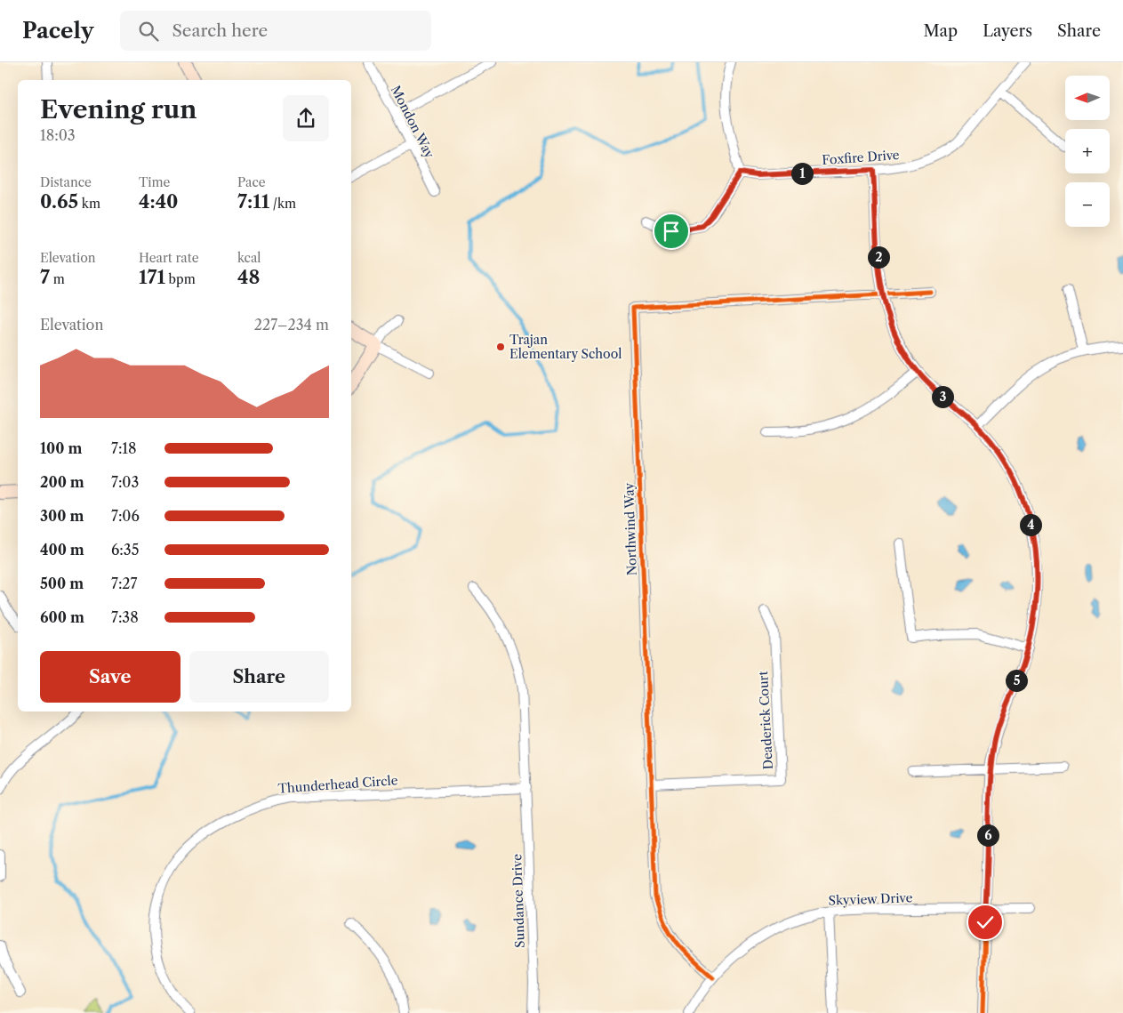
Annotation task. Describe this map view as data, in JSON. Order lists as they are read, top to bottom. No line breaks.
{"streets":{"street":["Mondon Way","Foxfire Drive","Northwind Way","Deaderick Court","Thunderhead Circle","Skyview Drive","Sundance Drive"]},"crossings":[["Northwind Way","Deaderick Court"],["Northwind Way","Skyview Drive"],["Thunderhead Circle","Sundance Drive"]],"places":["Trajan Elementary School"],"north":"left","page":{"header":"Pacely","search":"Search here","nav":["Map","Layers","Share"],"map_buttons":["+","−"],"heading":["Evening run","18:03"],"stats":[["Distance","0.65 km"],["Time","4:40"],["Pace","7:11 /km"],["Elevation","7 m"],["Heart rate","171 bpm"],["kcal","48"]],"pins":["1","2","3","4","5","6"],"chart":["Elevation","227–234 m"],"list":[{"name":"100 m","note":"7:18"},{"name":"200 m","note":"7:03"},{"name":"300 m","note":"7:06"},{"name":"400 m","note":"6:35"},{"name":"500 m","note":"7:27"},{"name":"600 m","note":"7:38"}],"buttons":["Save","Share"]}}
